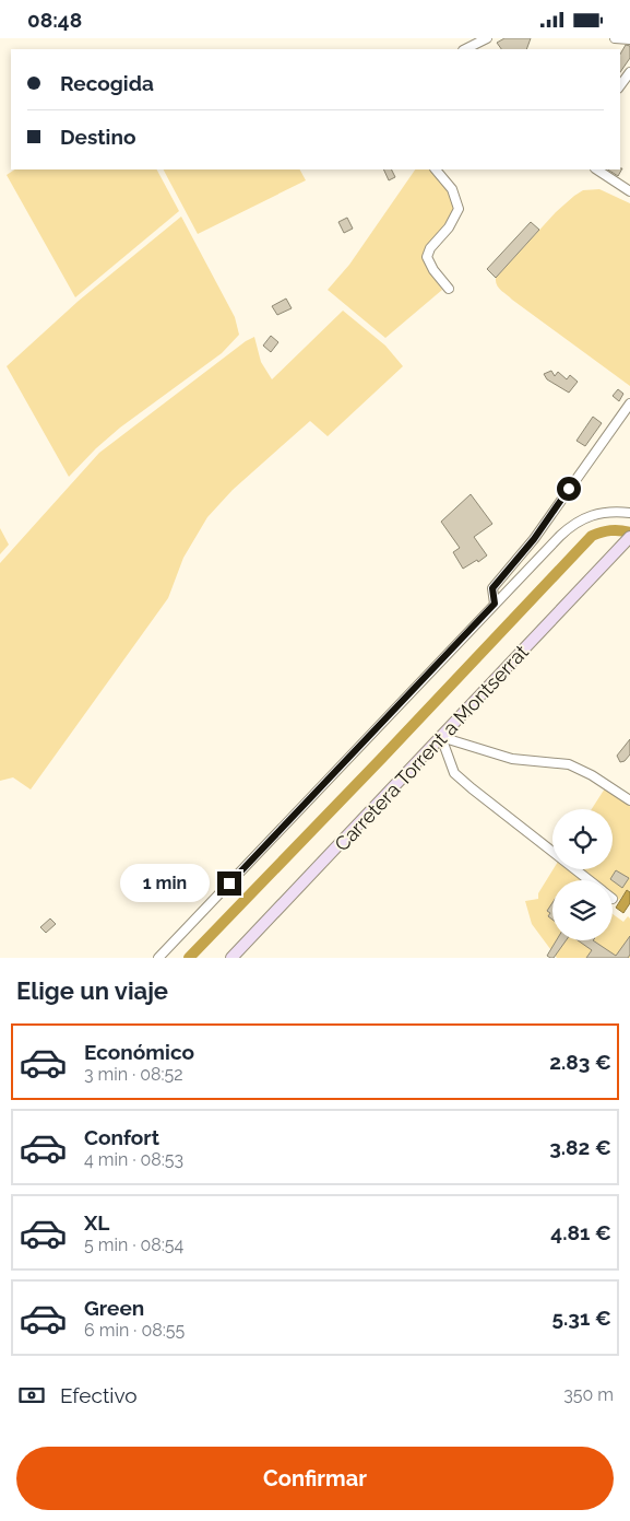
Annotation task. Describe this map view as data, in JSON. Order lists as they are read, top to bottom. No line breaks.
{"streets":{"main road":["Carretera Torrent a Montserrat"]},"page":{"status":"08:48","banner":["Recogida","Destino"],"bubble":"1 min","heading":"Elige un viaje","list":[{"name":"Económico","note":"3 min · 08:52","value":"2.83 €"},{"name":"Confort","note":"4 min · 08:53","value":"3.82 €"},{"name":"XL","note":"5 min · 08:54","value":"4.81 €"},{"name":"Green","note":"6 min · 08:55","value":"5.31 €"}],"pay":["Efectivo","350 m"],"buttons":"Confirmar"}}
